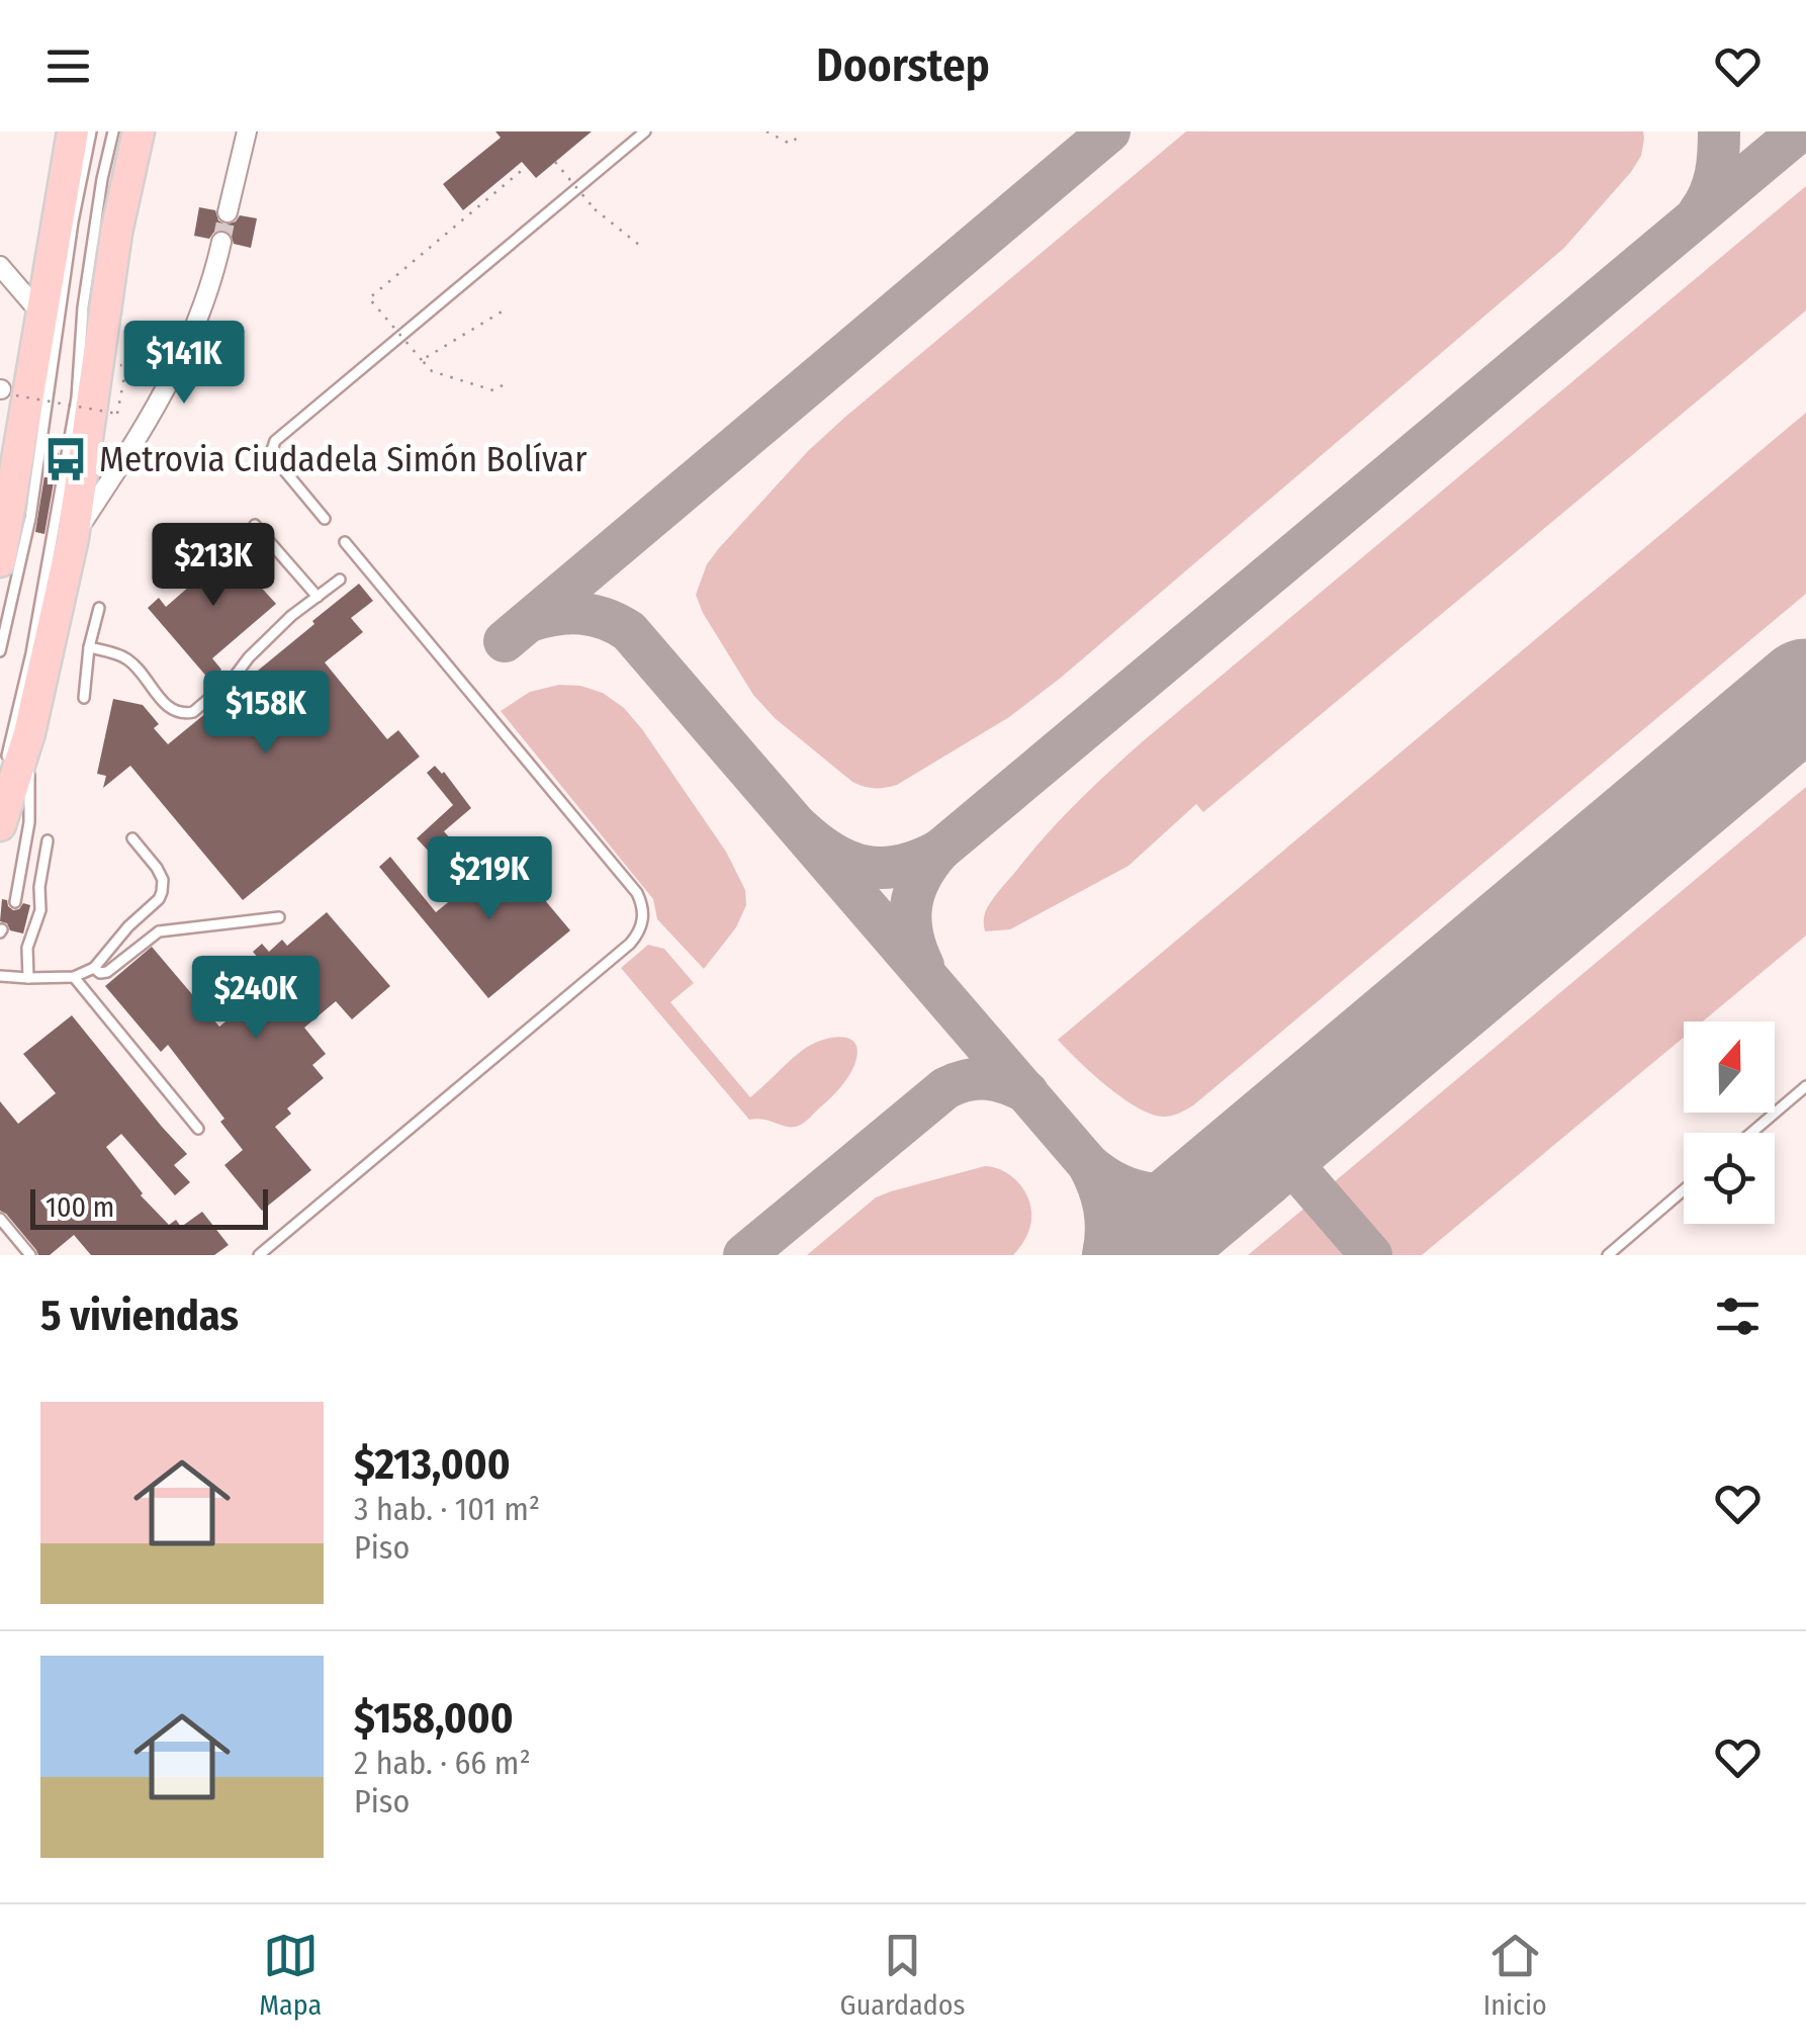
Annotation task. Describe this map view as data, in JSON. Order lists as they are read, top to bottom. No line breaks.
{"places":{"bus stop":["Metrovia Ciudadela Simón Bolívar"]},"scale_bar":"100 m","north":"top","page":{"header":"Doorstep","price":["$141K","$213K","$158K","$219K","$240K"],"scale":"100 m","heading":"5 viviendas","list":[{"name":"$213,000","note":"3 hab. · 101 m² · Piso"},{"name":"$158,000","note":"2 hab. · 66 m² · Piso"}],"tabs":["Mapa","Guardados","Inicio"]}}
